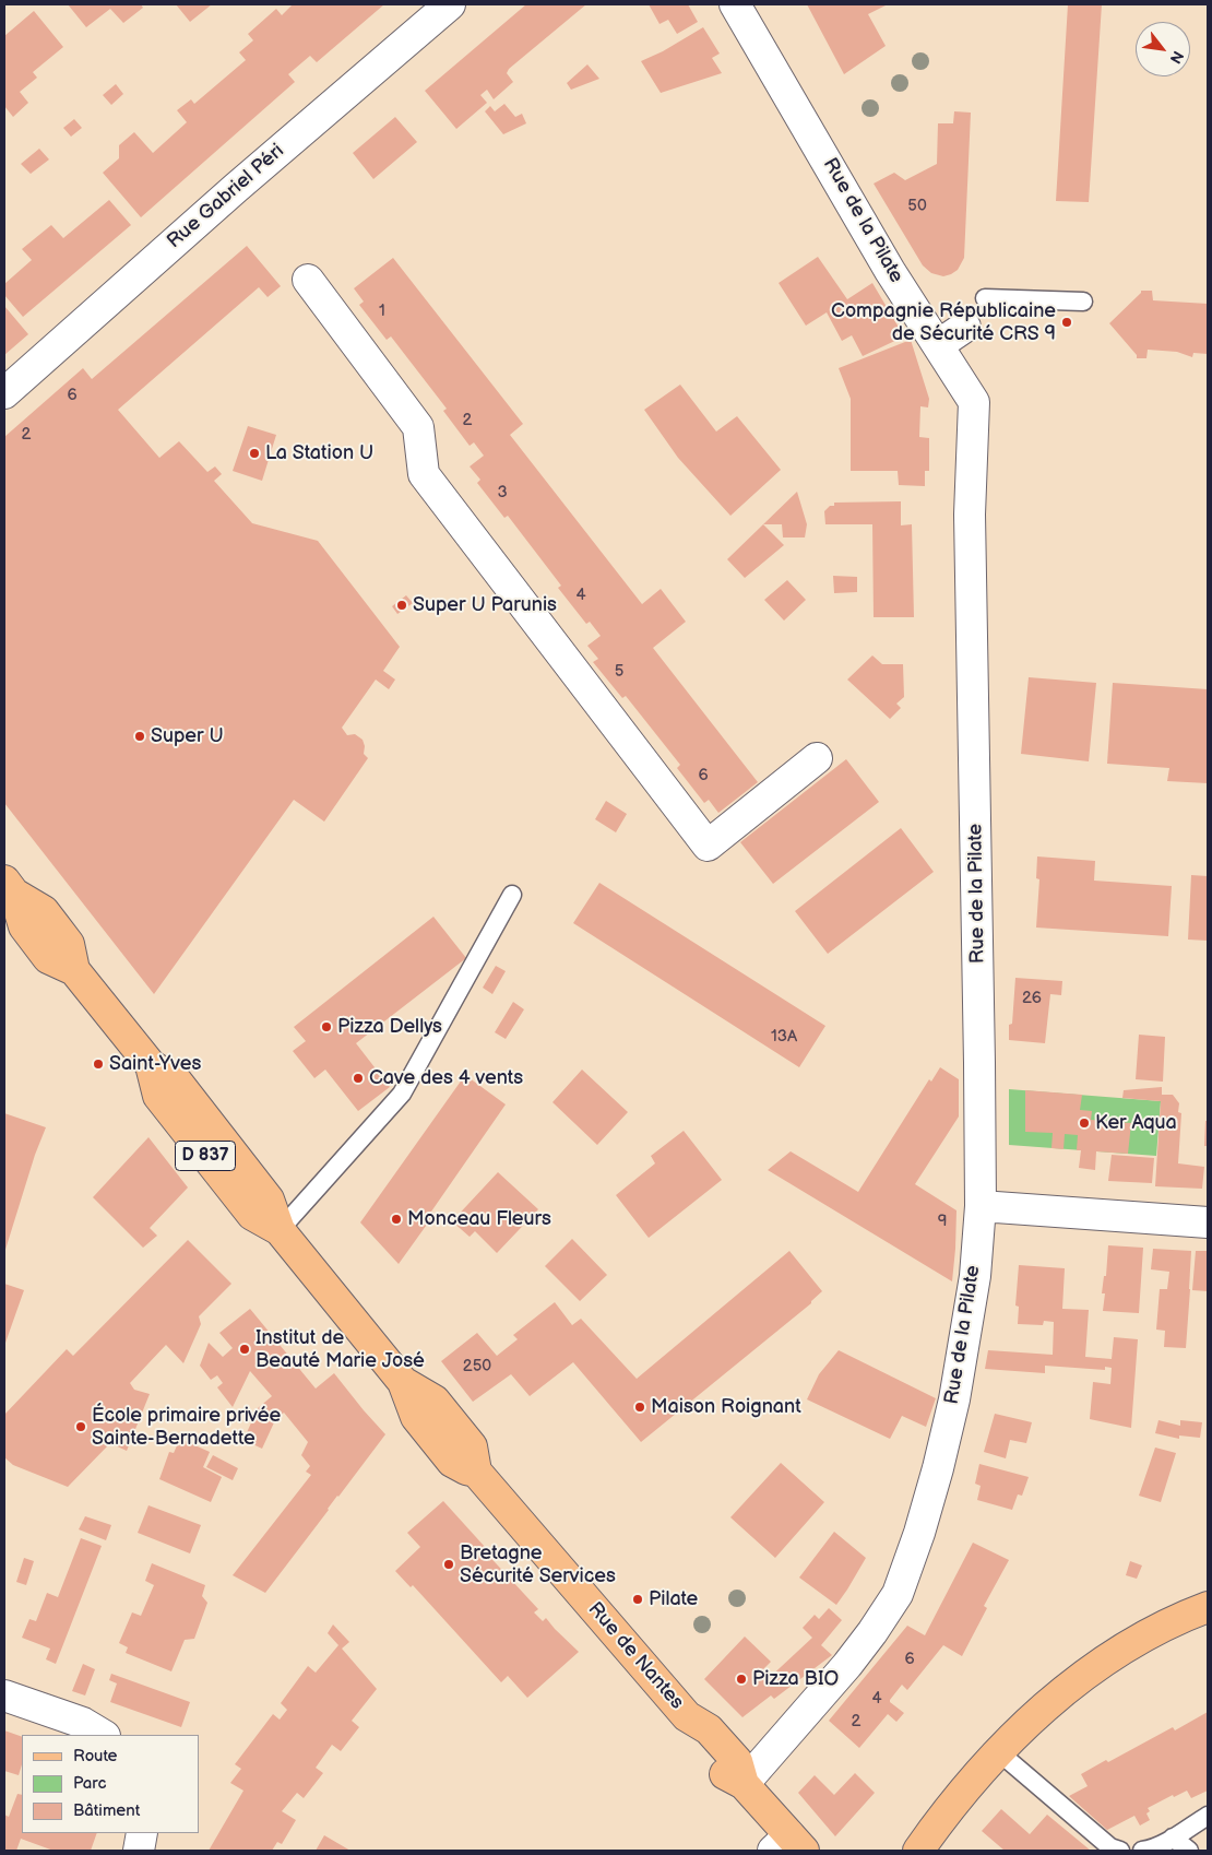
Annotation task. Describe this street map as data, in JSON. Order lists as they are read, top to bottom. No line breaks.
{"streets":{"main road":["D 837","Rue de Nantes"],"street":["Rue Gabriel Péri","Rue de la Pilate"]},"crossings":[["Rue de la Pilate","Rue de Nantes"]],"places":["Compagnie Républicaine de Sécurité CRS 9","La Station U","Super U Parunis","Super U","Pizza Dellys","Saint-Yves","Cave des 4 vents","Ker Aqua","Monceau Fleurs","Institut de Beauté Marie José","Maison Roignant","École primaire privée Sainte-Bernadette","Bretagne Sécurité Services","Pilate","Pizza BIO"],"house_numbers":["50","1","6","2","2","3","4","5","6","26","13A","9","250","6","4","2"],"legend":["Route","Parc","Bâtiment"],"north":"bottom right"}
